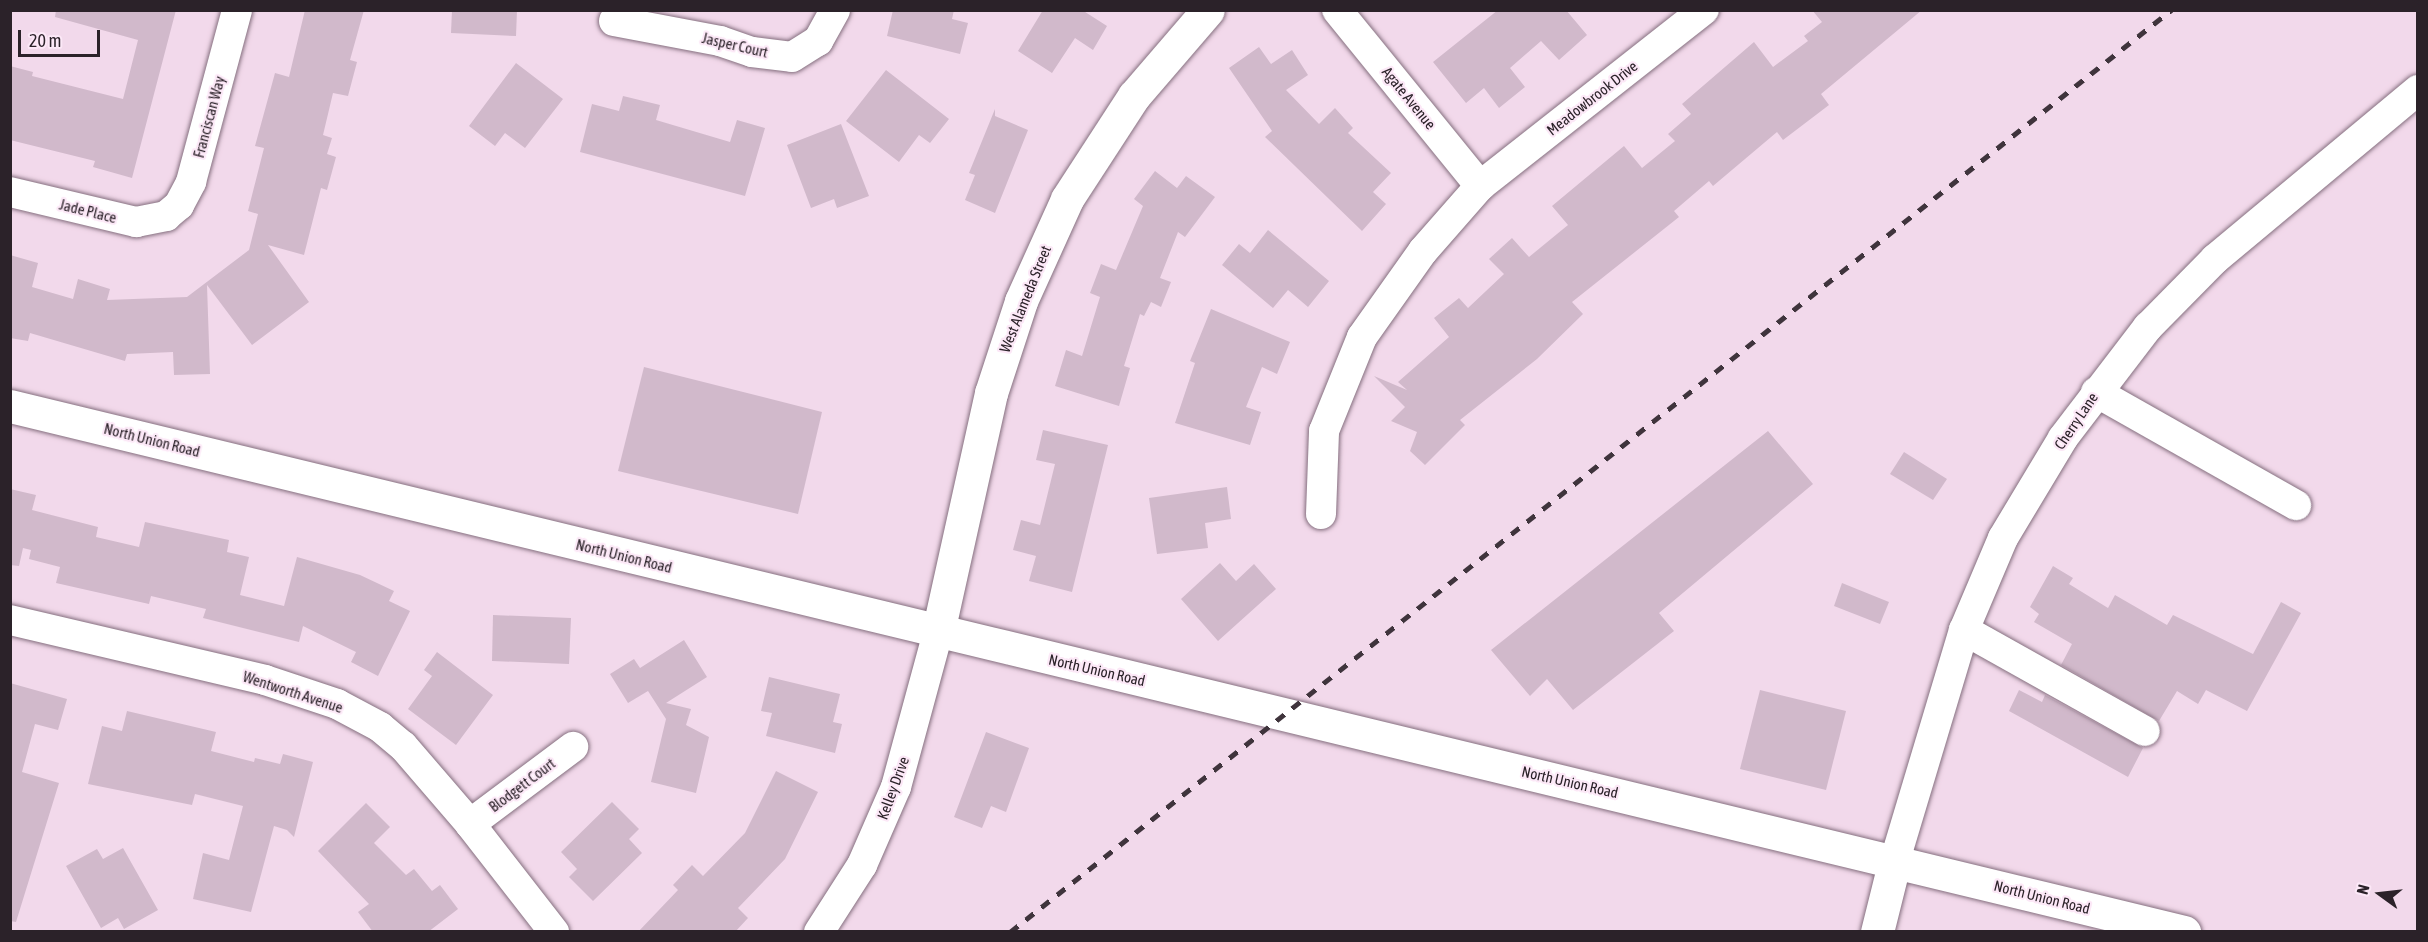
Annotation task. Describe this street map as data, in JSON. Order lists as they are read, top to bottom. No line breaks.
{"streets":{"street":["Jasper Court","Agate Avenue","Meadowbrook Drive","Franciscan Way","Jade Place","West Alameda Street","Cherry Lane","North Union Road","Wentworth Avenue","Blodgett Court","Kelley Drive"]},"crossings":[["Agate Avenue","Meadowbrook Drive"],["Franciscan Way","Jade Place"],["West Alameda Street","North Union Road"],["West Alameda Street","Kelley Drive"],["Cherry Lane","North Union Road"],["North Union Road","Kelley Drive"],["Wentworth Avenue","Blodgett Court"]],"scale_bar":"20 m","north":"left"}
